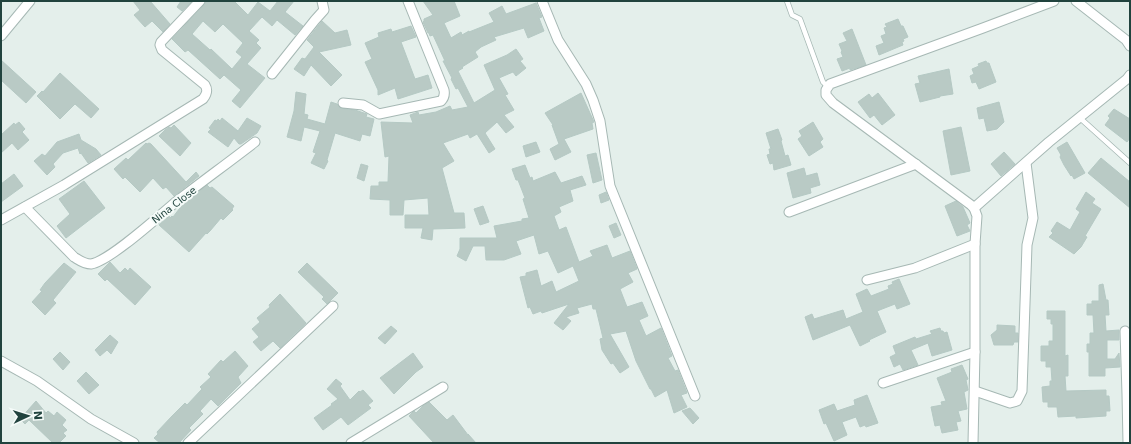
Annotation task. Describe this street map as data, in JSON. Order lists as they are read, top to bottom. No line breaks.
{"streets":{"street":["Nina Close"]},"north":"right"}
